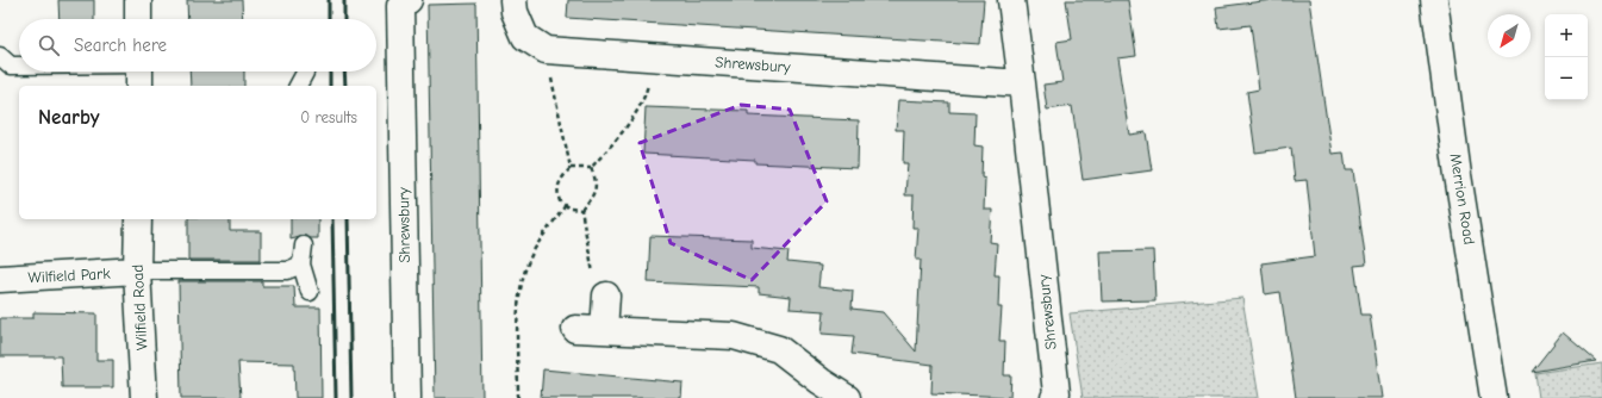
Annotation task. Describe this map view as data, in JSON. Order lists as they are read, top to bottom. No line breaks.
{"streets":{"street":["Shrewsbury","Merrion Road","Wilfield Park","Wilfield Road"]},"crossings":[["Wilfield Park","Wilfield Road"]],"north":"bottom left","page":{"map_buttons":["+","−"],"search":"Search here","heading":["Nearby","0 results"]}}
